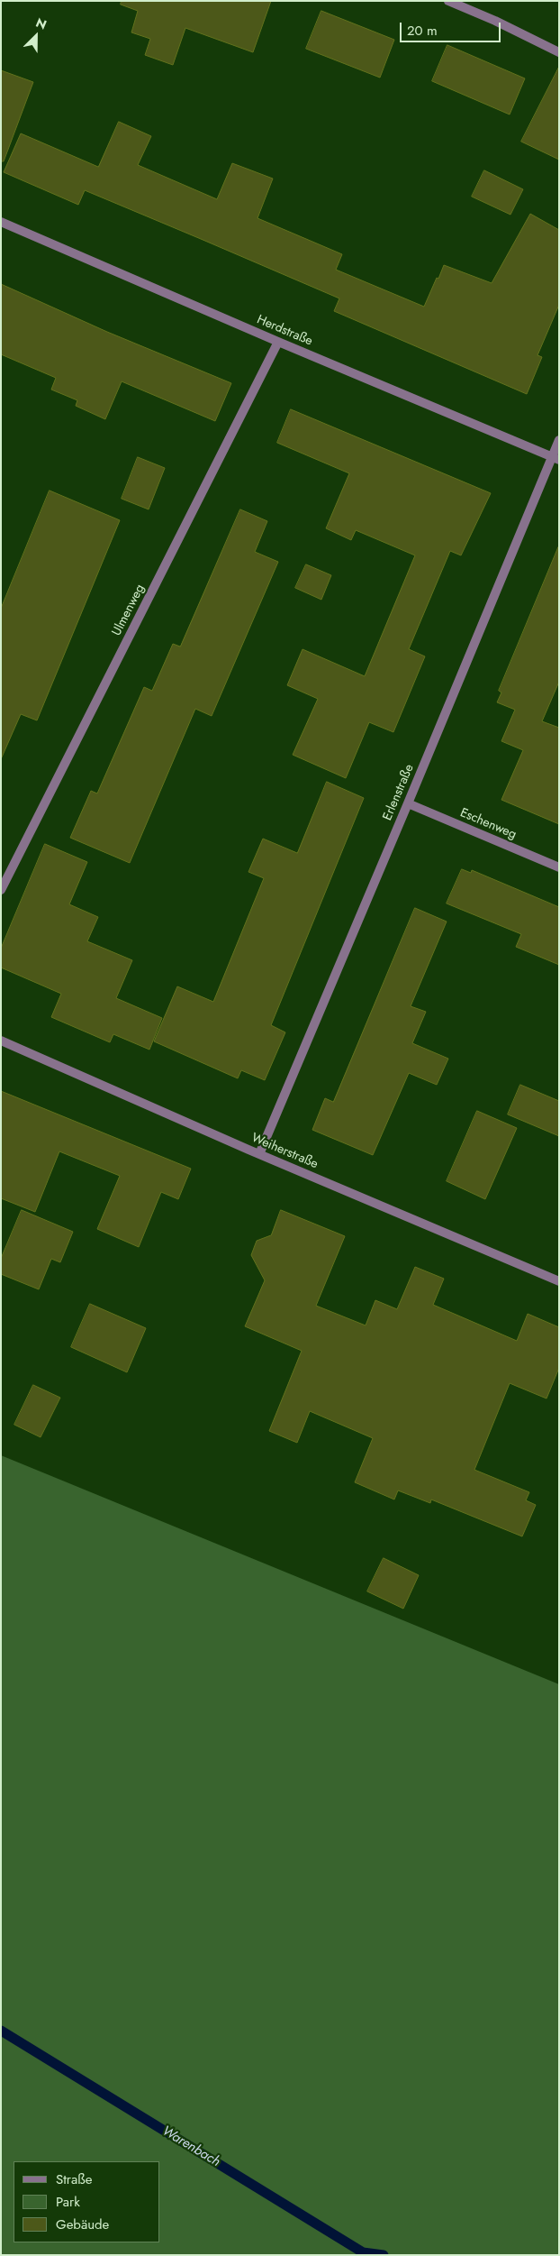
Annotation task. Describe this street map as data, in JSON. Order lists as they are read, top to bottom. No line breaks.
{"streets":{"street":["Herdstraße","Ulmenweg","Erlenstraße","Eschenweg","Weiherstraße"]},"crossings":[["Herdstraße","Ulmenweg"],["Herdstraße","Erlenstraße"],["Erlenstraße","Eschenweg"],["Erlenstraße","Weiherstraße"]],"water":["Warenbach"],"legend":["Straße","Park","Gebäude"],"scale_bar":"20 m","north":"top right"}
